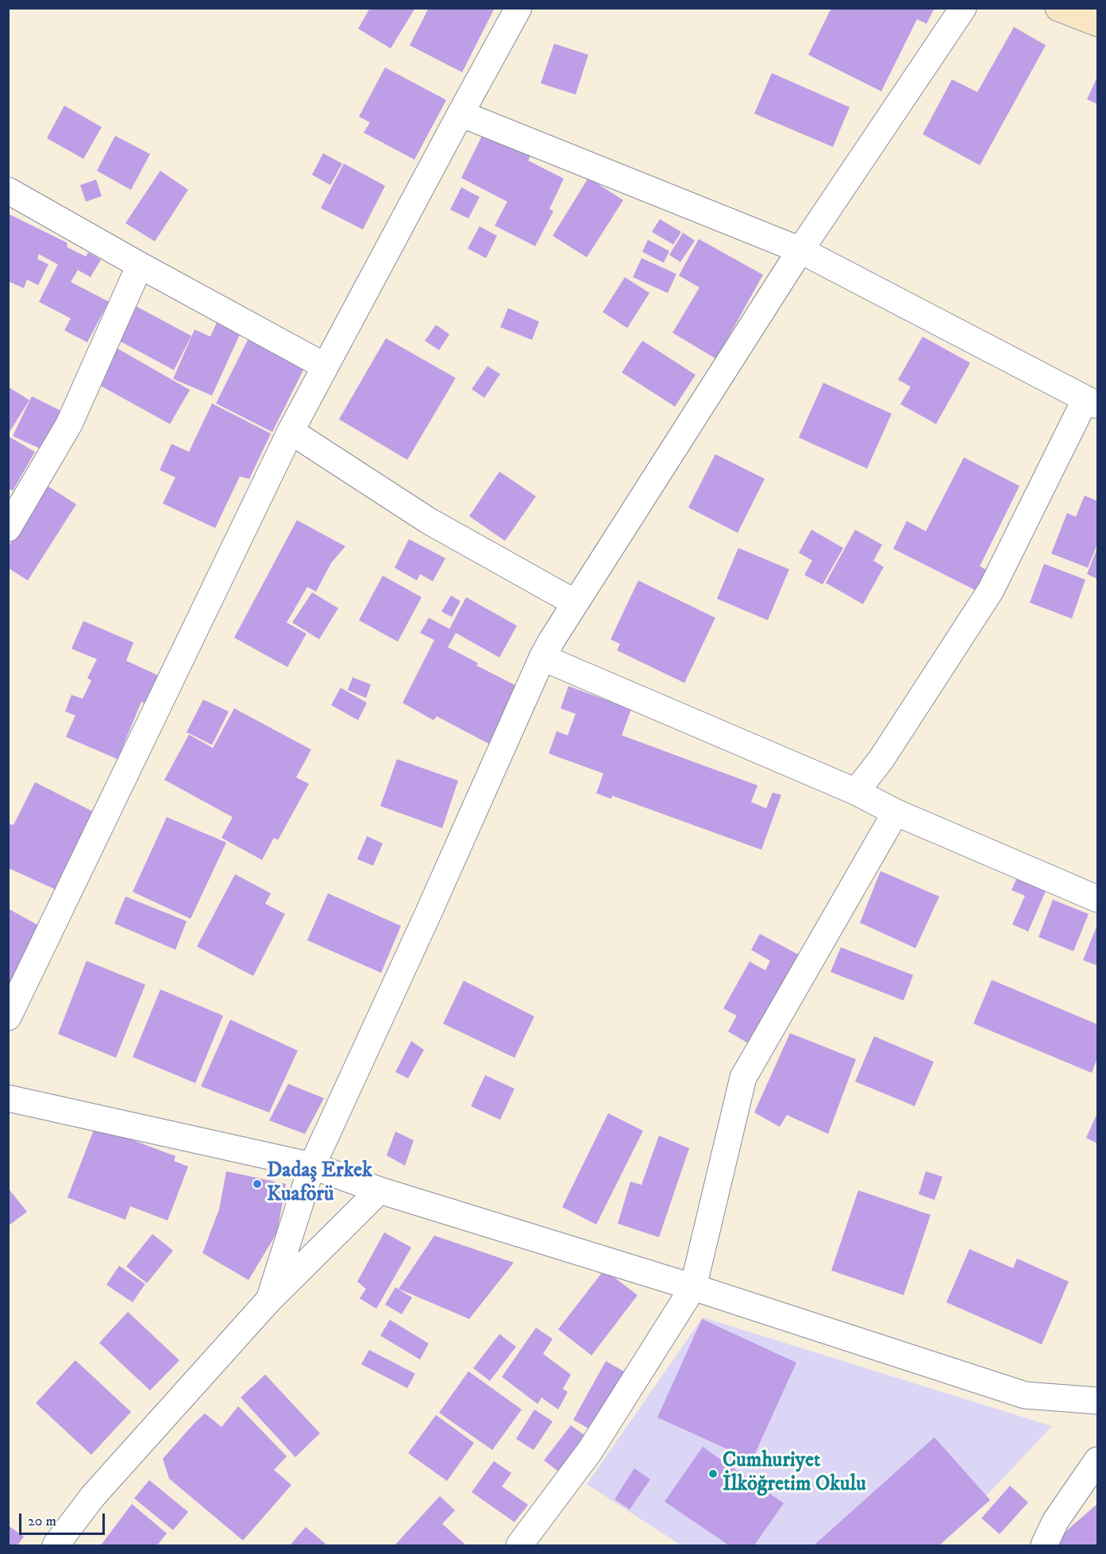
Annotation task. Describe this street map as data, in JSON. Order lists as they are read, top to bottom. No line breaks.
{"places":["Dadaş Erkek Kuaförü","Cumhuriyet İlköğretim Okulu"],"scale_bar":"20 m"}
